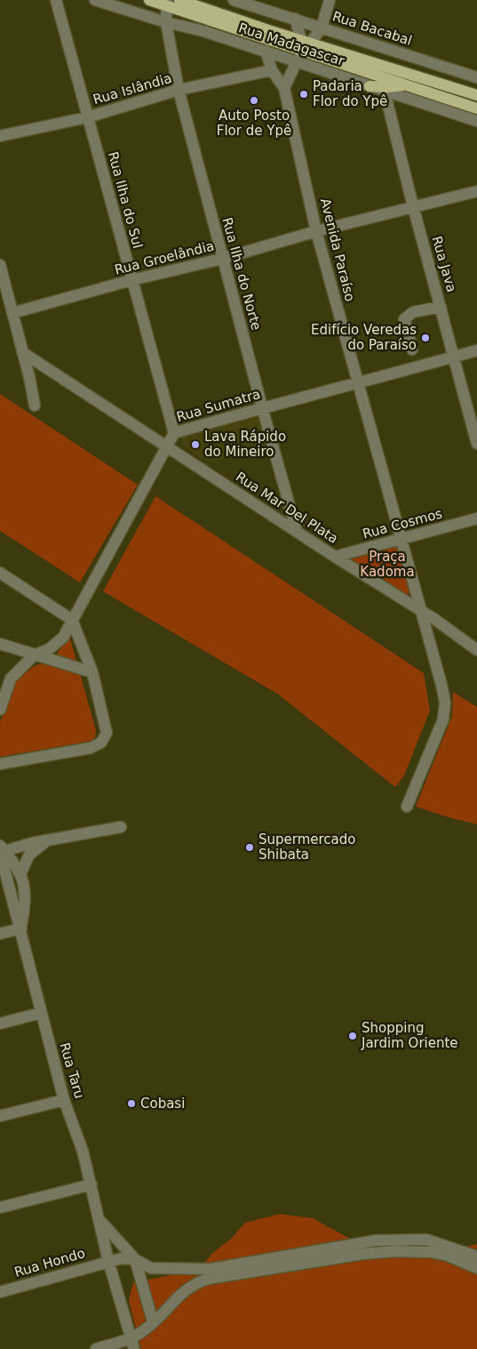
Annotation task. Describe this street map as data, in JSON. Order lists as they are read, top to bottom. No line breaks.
{"streets":{"street":["Rua Bacabal","Rua Madagascar","Rua Islândia","Rua Ilha do Sul","Avenida Paraíso","Rua Groelândia","Rua Java","Rua Ilha do Norte","Rua Sumatra","Rua Mar Del Plata","Rua Cosmos","Rua Taru","Rua Hondo"]},"crossings":[["Rua Madagascar","Avenida Paraíso"],["Rua Madagascar","Rua Java"],["Rua Madagascar","Rua Ilha do Norte"],["Rua Islândia","Rua Ilha do Sul"],["Rua Islândia","Avenida Paraíso"],["Rua Islândia","Rua Ilha do Norte"],["Rua Ilha do Sul","Rua Groelândia"],["Rua Ilha do Sul","Rua Sumatra"],["Avenida Paraíso","Rua Groelândia"],["Avenida Paraíso","Rua Sumatra"],["Avenida Paraíso","Rua Mar Del Plata"],["Avenida Paraíso","Rua Cosmos"],["Rua Groelândia","Rua Java"],["Rua Groelândia","Rua Ilha do Norte"],["Rua Java","Rua Sumatra"],["Rua Ilha do Norte","Rua Sumatra"],["Rua Ilha do Norte","Rua Mar Del Plata"],["Rua Sumatra","Rua Mar Del Plata"],["Rua Mar Del Plata","Rua Cosmos"],["Rua Taru","Rua Hondo"]],"parks":["Praça Kadoma"],"places":["Padaria Flor do Ypê","Auto Posto Flor de Ypê","Edifício Veredas do Paraíso","Lava Rápido do Mineiro","Supermercado Shibata","Shopping Jardim Oriente","Cobasi"]}
